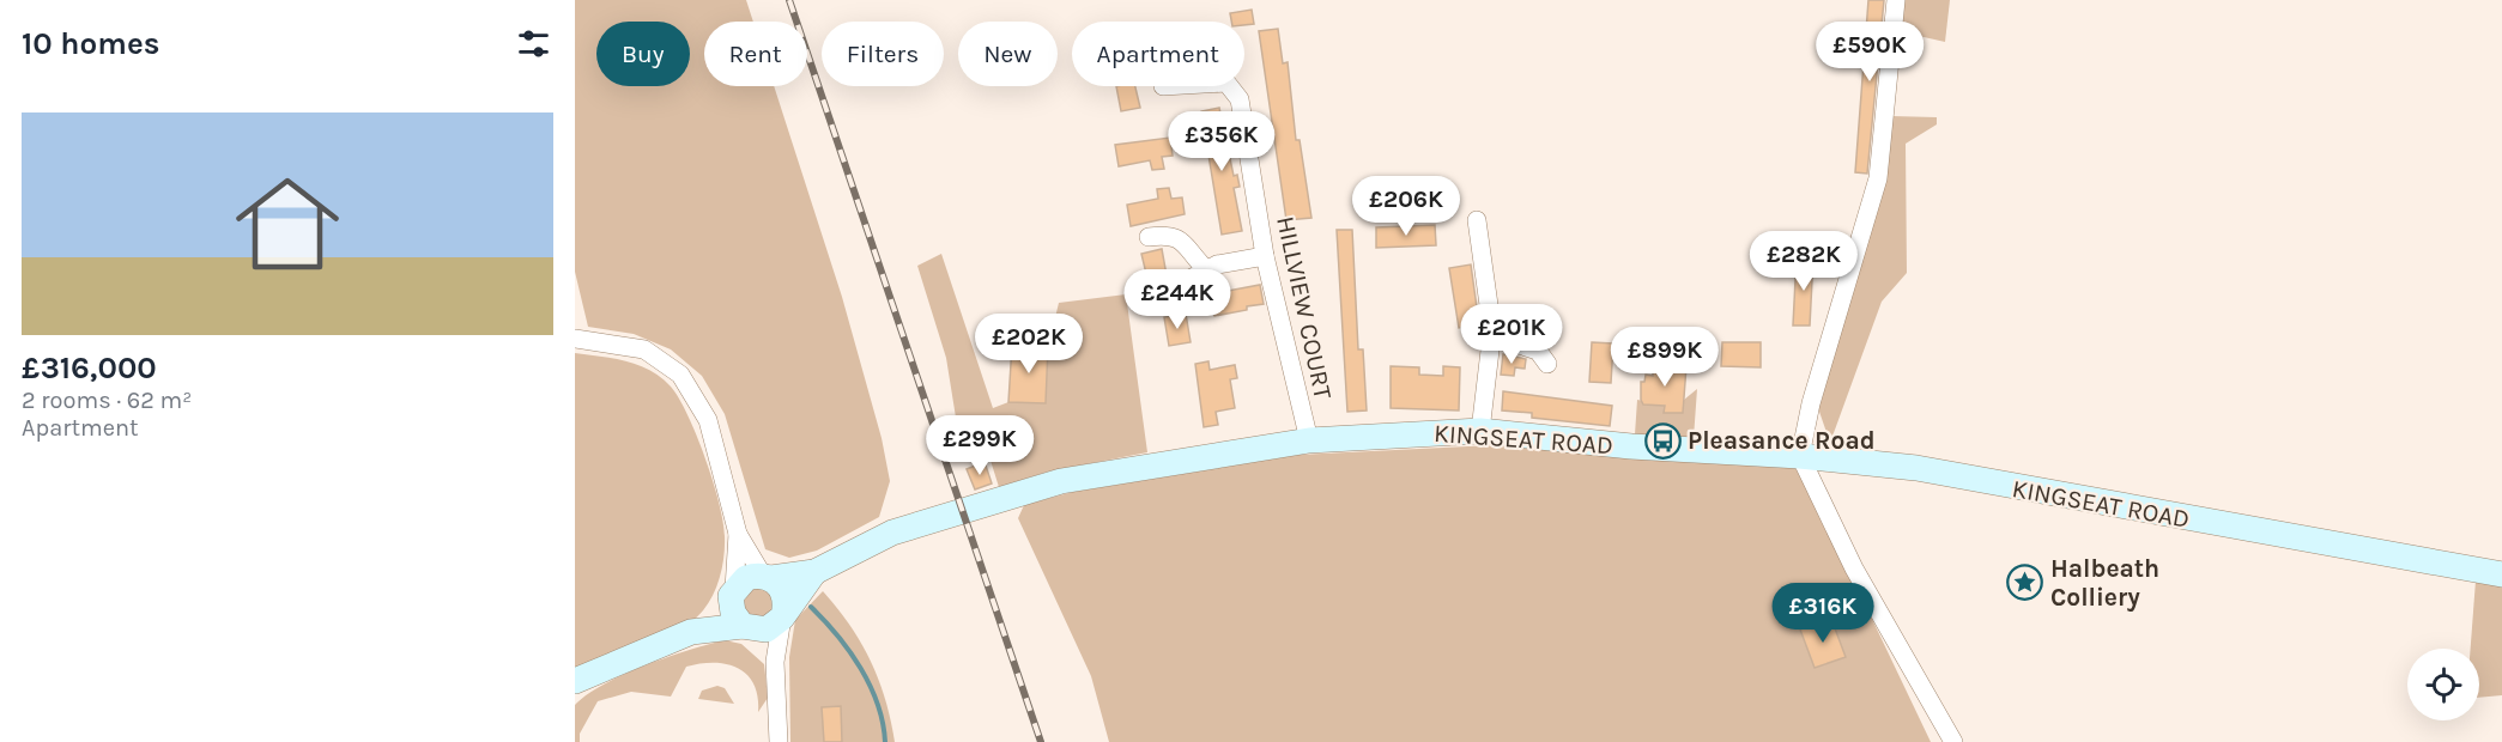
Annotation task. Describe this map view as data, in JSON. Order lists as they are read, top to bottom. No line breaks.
{"streets":{"street":["HILLVIEW COURT","KINGSEAT ROAD"]},"crossings":[["HILLVIEW COURT","KINGSEAT ROAD"]],"places":{"bus stop":["Pleasance Road"],"place":["Halbeath Colliery"]},"page":{"heading":"10 homes","price":["£590K","£356K","£206K","£282K","£244K","£201K","£202K","£899K","£299K","£316K"],"chip":["Buy","Rent","Filters","New","Apartment"],"list":[{"name":"£316,000","note":"2 rooms · 62 m² · Apartment"}]}}
